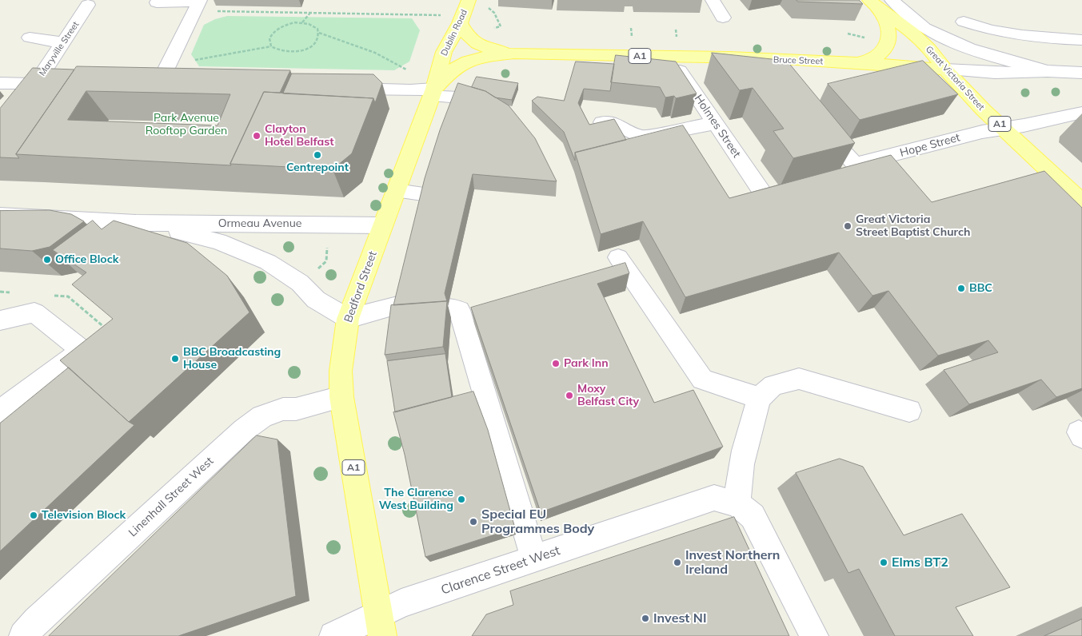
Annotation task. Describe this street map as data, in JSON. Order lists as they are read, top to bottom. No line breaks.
{"streets":{"main road":["Dublin Road","A1","Bruce Street","Great Victoria Street","Bedford Street"],"street":["Maryville Street","Holmes Street","Hope Street","Ormeau Avenue","Linenhall Street West","Clarence Street West"]},"crossings":[["Dublin Road","Bruce Street"],["Dublin Road","Bedford Street"],["Bruce Street","Great Victoria Street"],["Bruce Street","Holmes Street"],["Bruce Street","Bedford Street"],["Great Victoria Street","Hope Street"],["Ormeau Avenue","Bedford Street"],["Bedford Street","Linenhall Street West"],["Bedford Street","Clarence Street West"]],"parks":["Park Avenue Rooftop Garden"],"places":["Clayton Hotel Belfast","Centrepoint","Great Victoria Street Baptist Church","Office Block","BBC","BBC Broadcasting House","Park Inn","Moxy Belfast City","The Clarence West Building","Television Block","Special EU Programmes Body","Invest Northern Ireland","Elms BT2","Invest NI"]}
